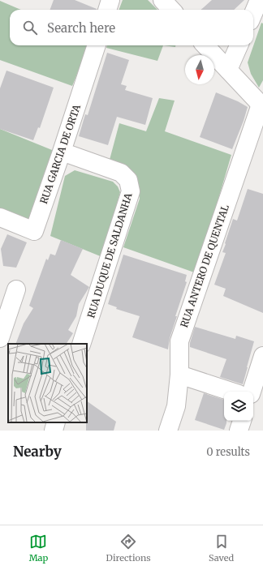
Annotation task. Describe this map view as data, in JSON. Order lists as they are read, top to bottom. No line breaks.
{"streets":{"street":["RUA GARCIA DE ORTA","RUA DUQUE DE SALDANHA","RUA ANTERO DE QUENTAL"]},"crossings":[["RUA GARCIA DE ORTA","RUA DUQUE DE SALDANHA"]],"north":"bottom","page":{"search":"Search here","heading":["Nearby","0 results"],"nav":["Map","Directions","Saved"]}}
